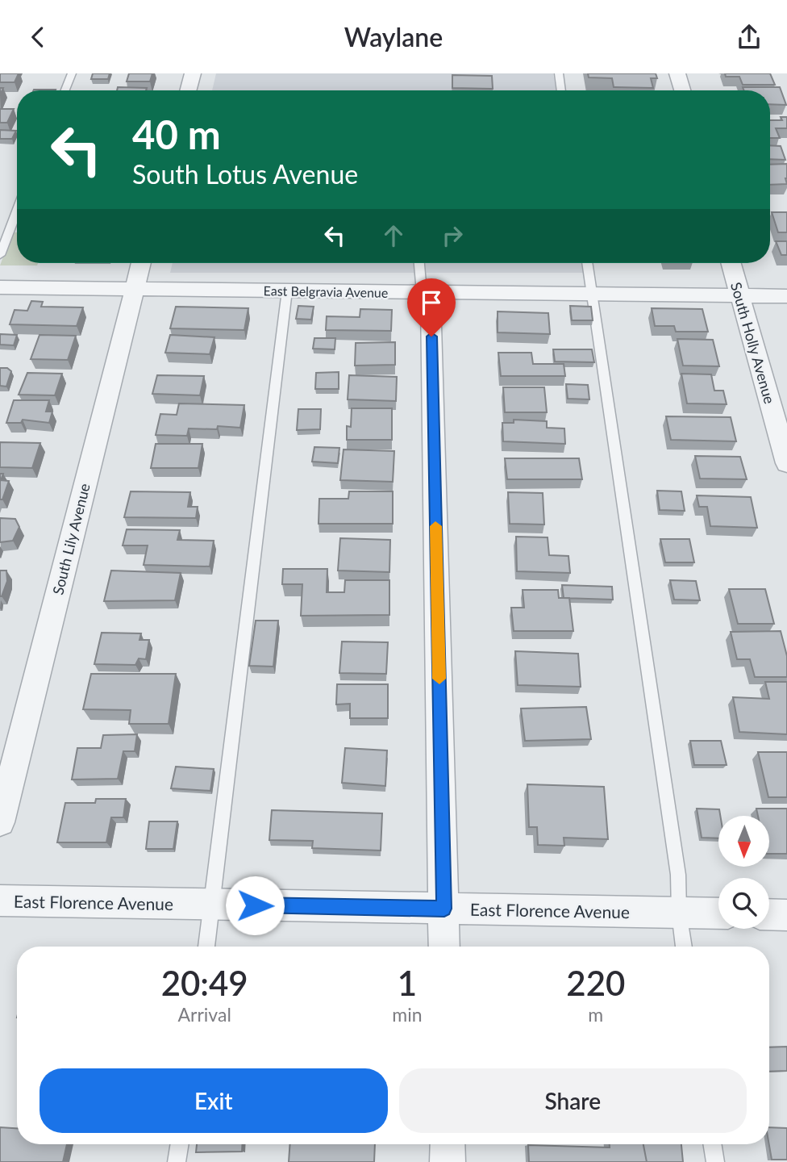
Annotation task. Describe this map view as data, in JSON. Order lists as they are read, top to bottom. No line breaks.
{"streets":{"street":["East Belgravia Avenue","South Holly Avenue","South Lily Avenue","East Florence Avenue"]},"crossings":[["East Belgravia Avenue","South Holly Avenue"],["East Belgravia Avenue","South Lily Avenue"]],"north":"bottom","page":{"header":"Waylane","turn":["40 m","South Lotus Avenue"],"eta":["20:49","Arrival","1","min","220","m"],"buttons":["Exit","Share"]}}
